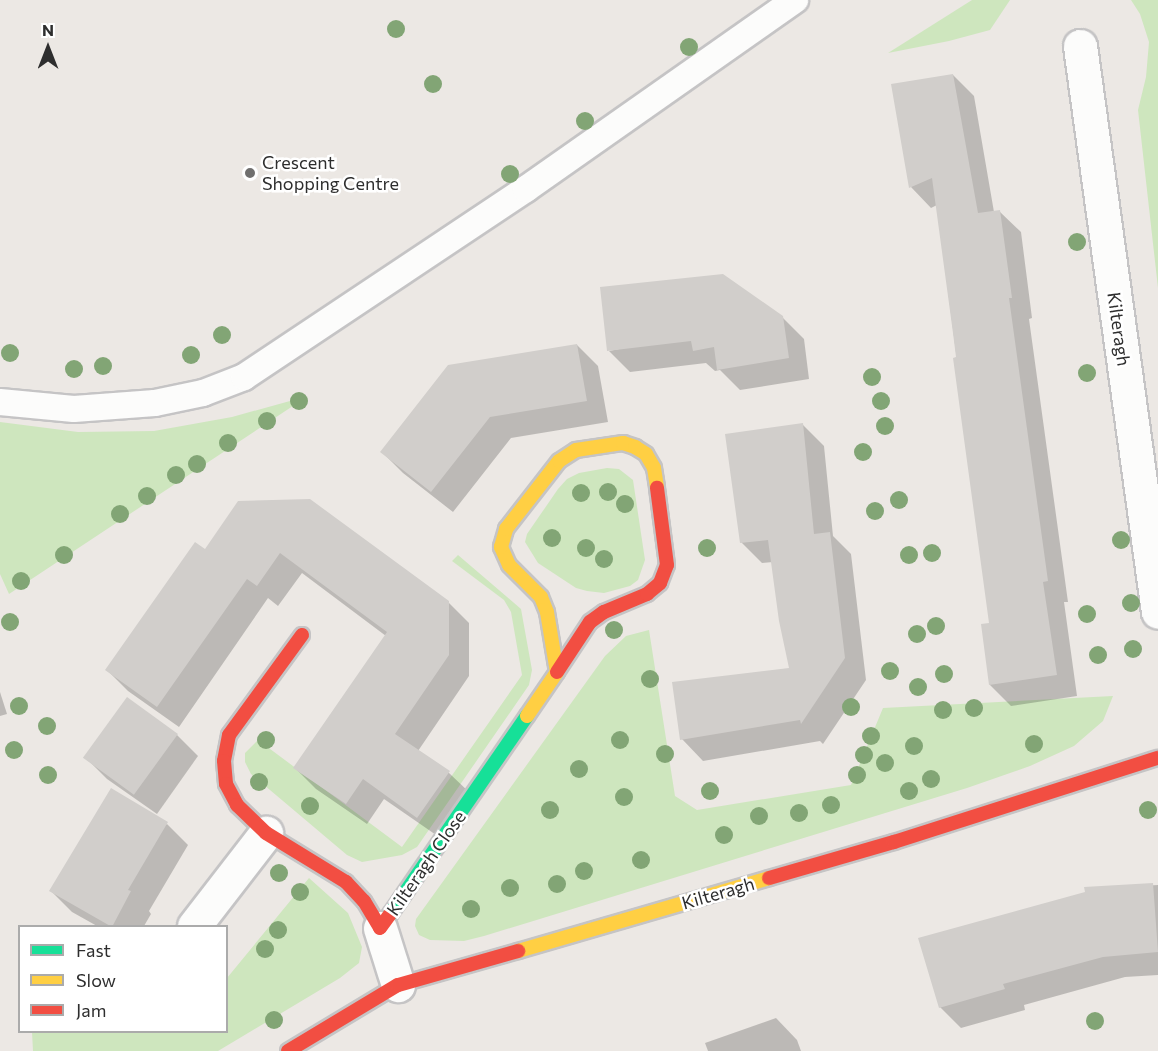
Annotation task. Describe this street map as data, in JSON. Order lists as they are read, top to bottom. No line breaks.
{"streets":{"street":["Kilteragh","Kilteragh Close"]},"places":["Crescent Shopping Centre"],"legend":["Fast","Slow","Jam"],"north":"top"}
